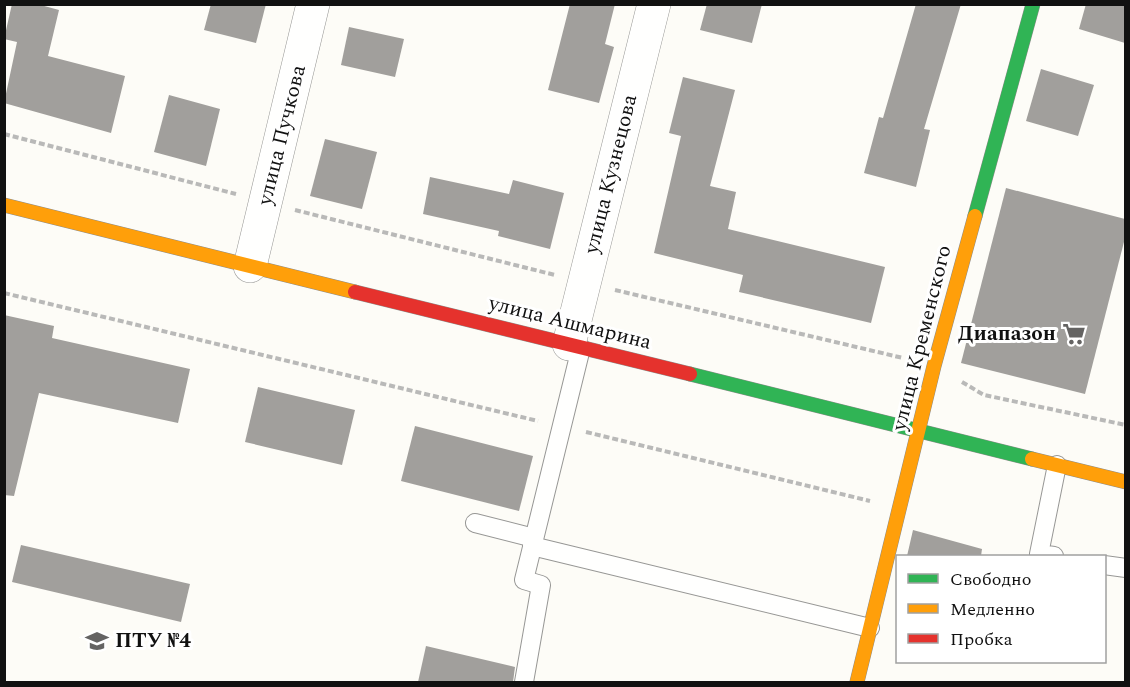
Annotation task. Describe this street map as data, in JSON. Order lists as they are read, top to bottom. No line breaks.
{"streets":{"main road":["улица Ашмарина","улица Кременского"],"street":["улица Пучкова","улица Кузнецова"]},"crossings":[["улица Пучкова","улица Ашмарина"],["улица Кузнецова","улица Ашмарина"],["улица Ашмарина","улица Кременского"]],"places":{"supermarket":["Диапазон"],"school or university":["ПТУ №4"]},"legend":["Свободно","Медленно","Пробка"]}
